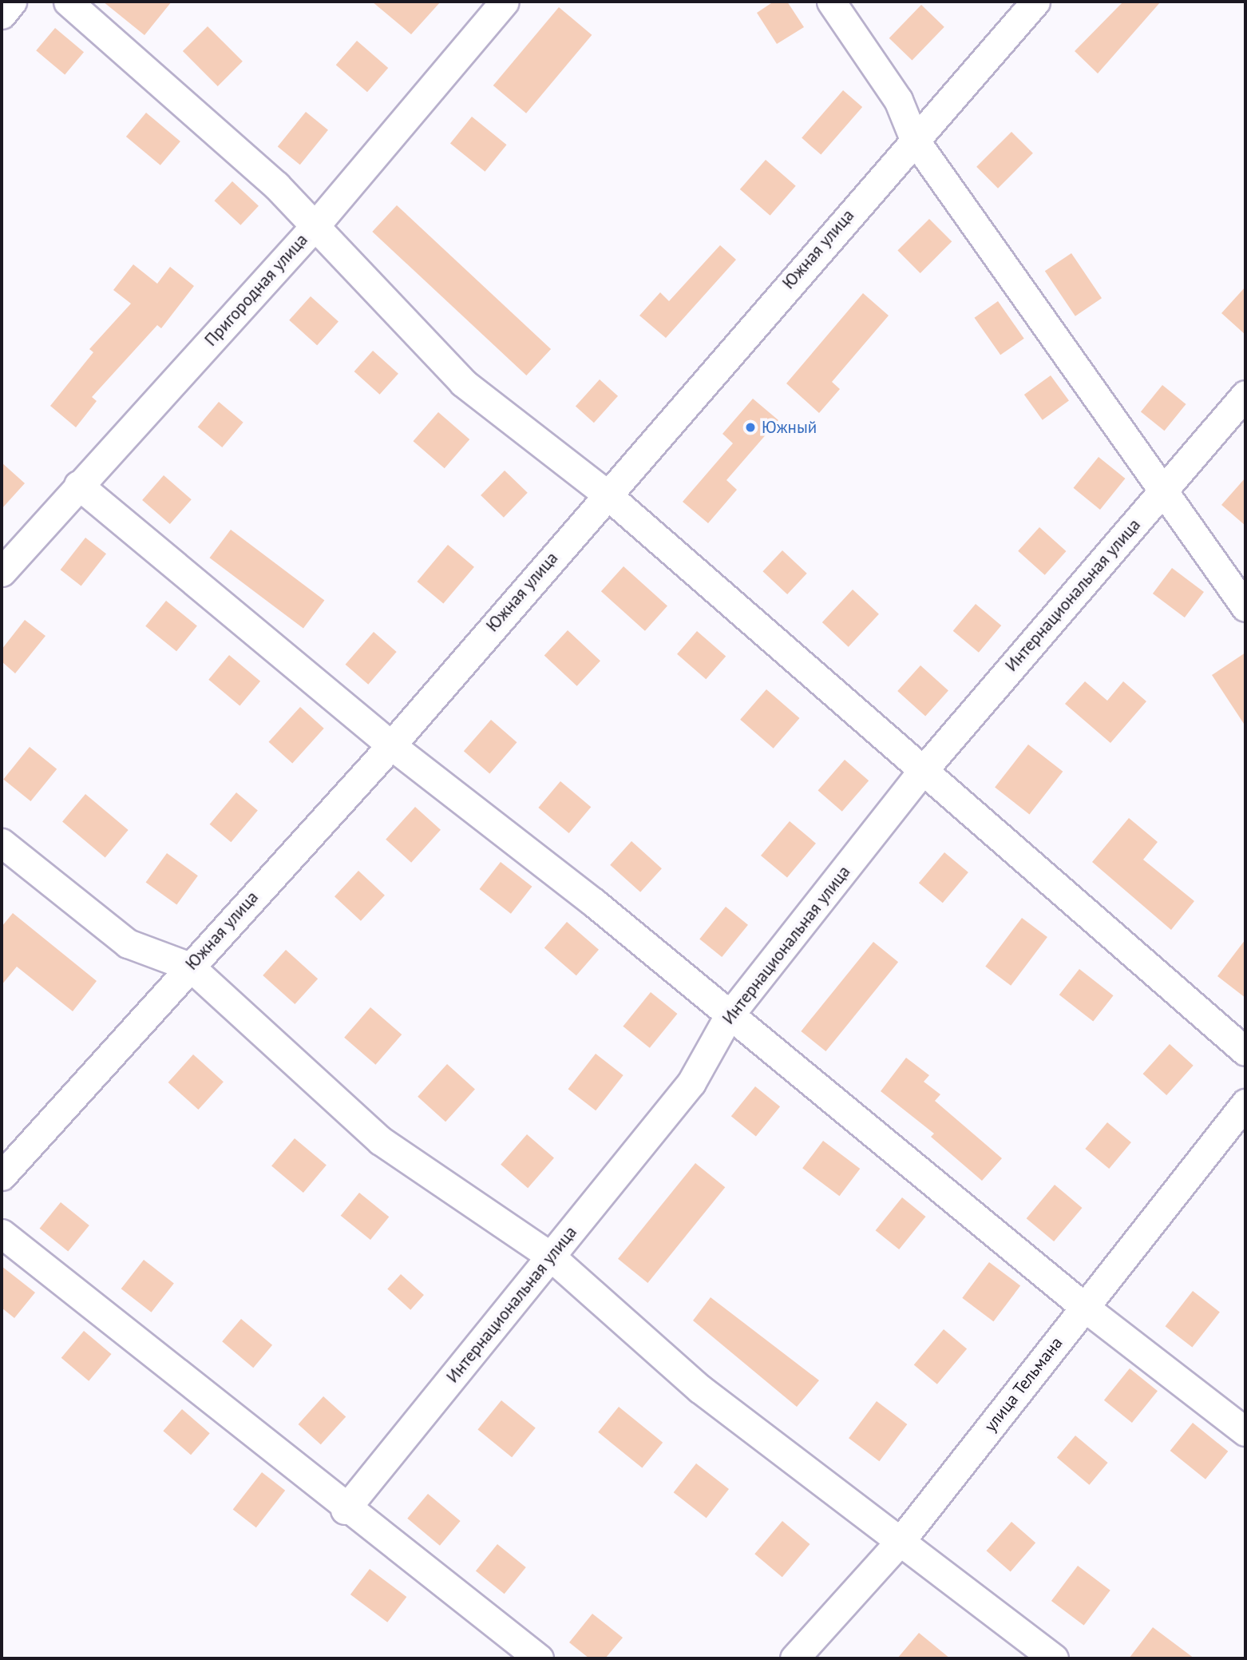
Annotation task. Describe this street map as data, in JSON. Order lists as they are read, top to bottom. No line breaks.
{"streets":{"street":["Южная улица","Пригородная улица","Интернациональная улица","улица Тельмана"]},"places":["Южный"]}
